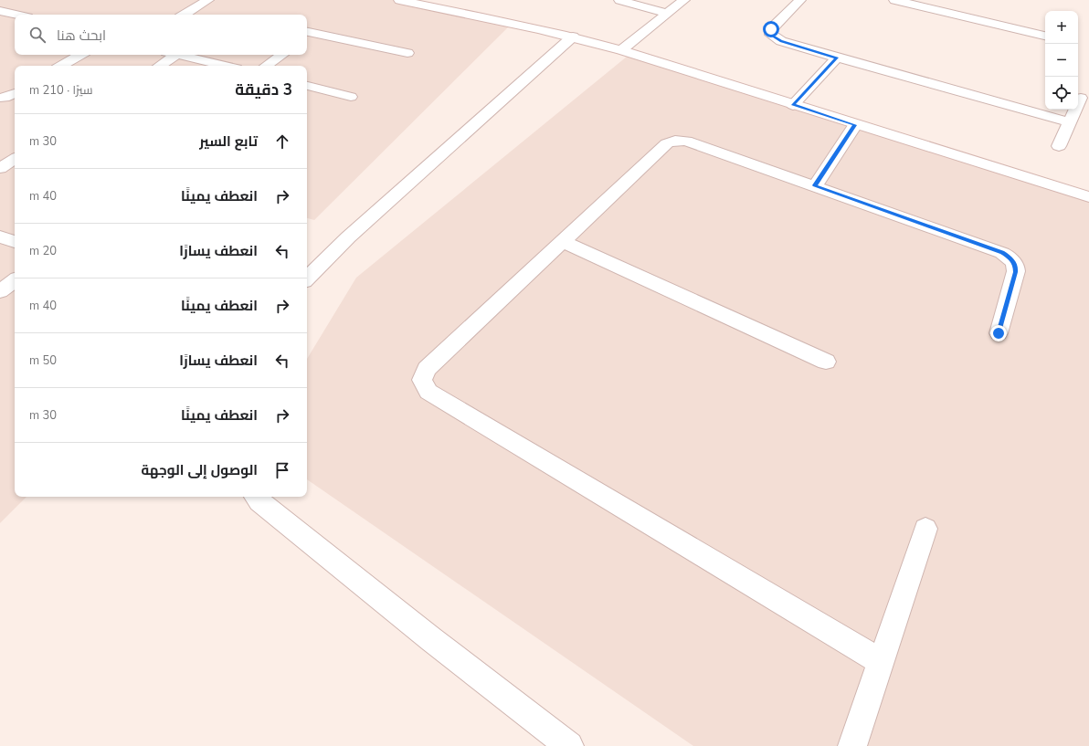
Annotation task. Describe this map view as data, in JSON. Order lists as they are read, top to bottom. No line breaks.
{"page":{"map_buttons":["+","−"],"search":"ابحث هنا","heading":["3 دقيقة","سيرًا · 210 m"],"list":[["تابع السير","30 m"],["انعطف يمينًا","40 m"],["انعطف يسارًا","20 m"],["انعطف يمينًا","40 m"],["انعطف يسارًا","50 m"],["انعطف يمينًا","30 m"],"الوصول إلى الوجهة"]}}
